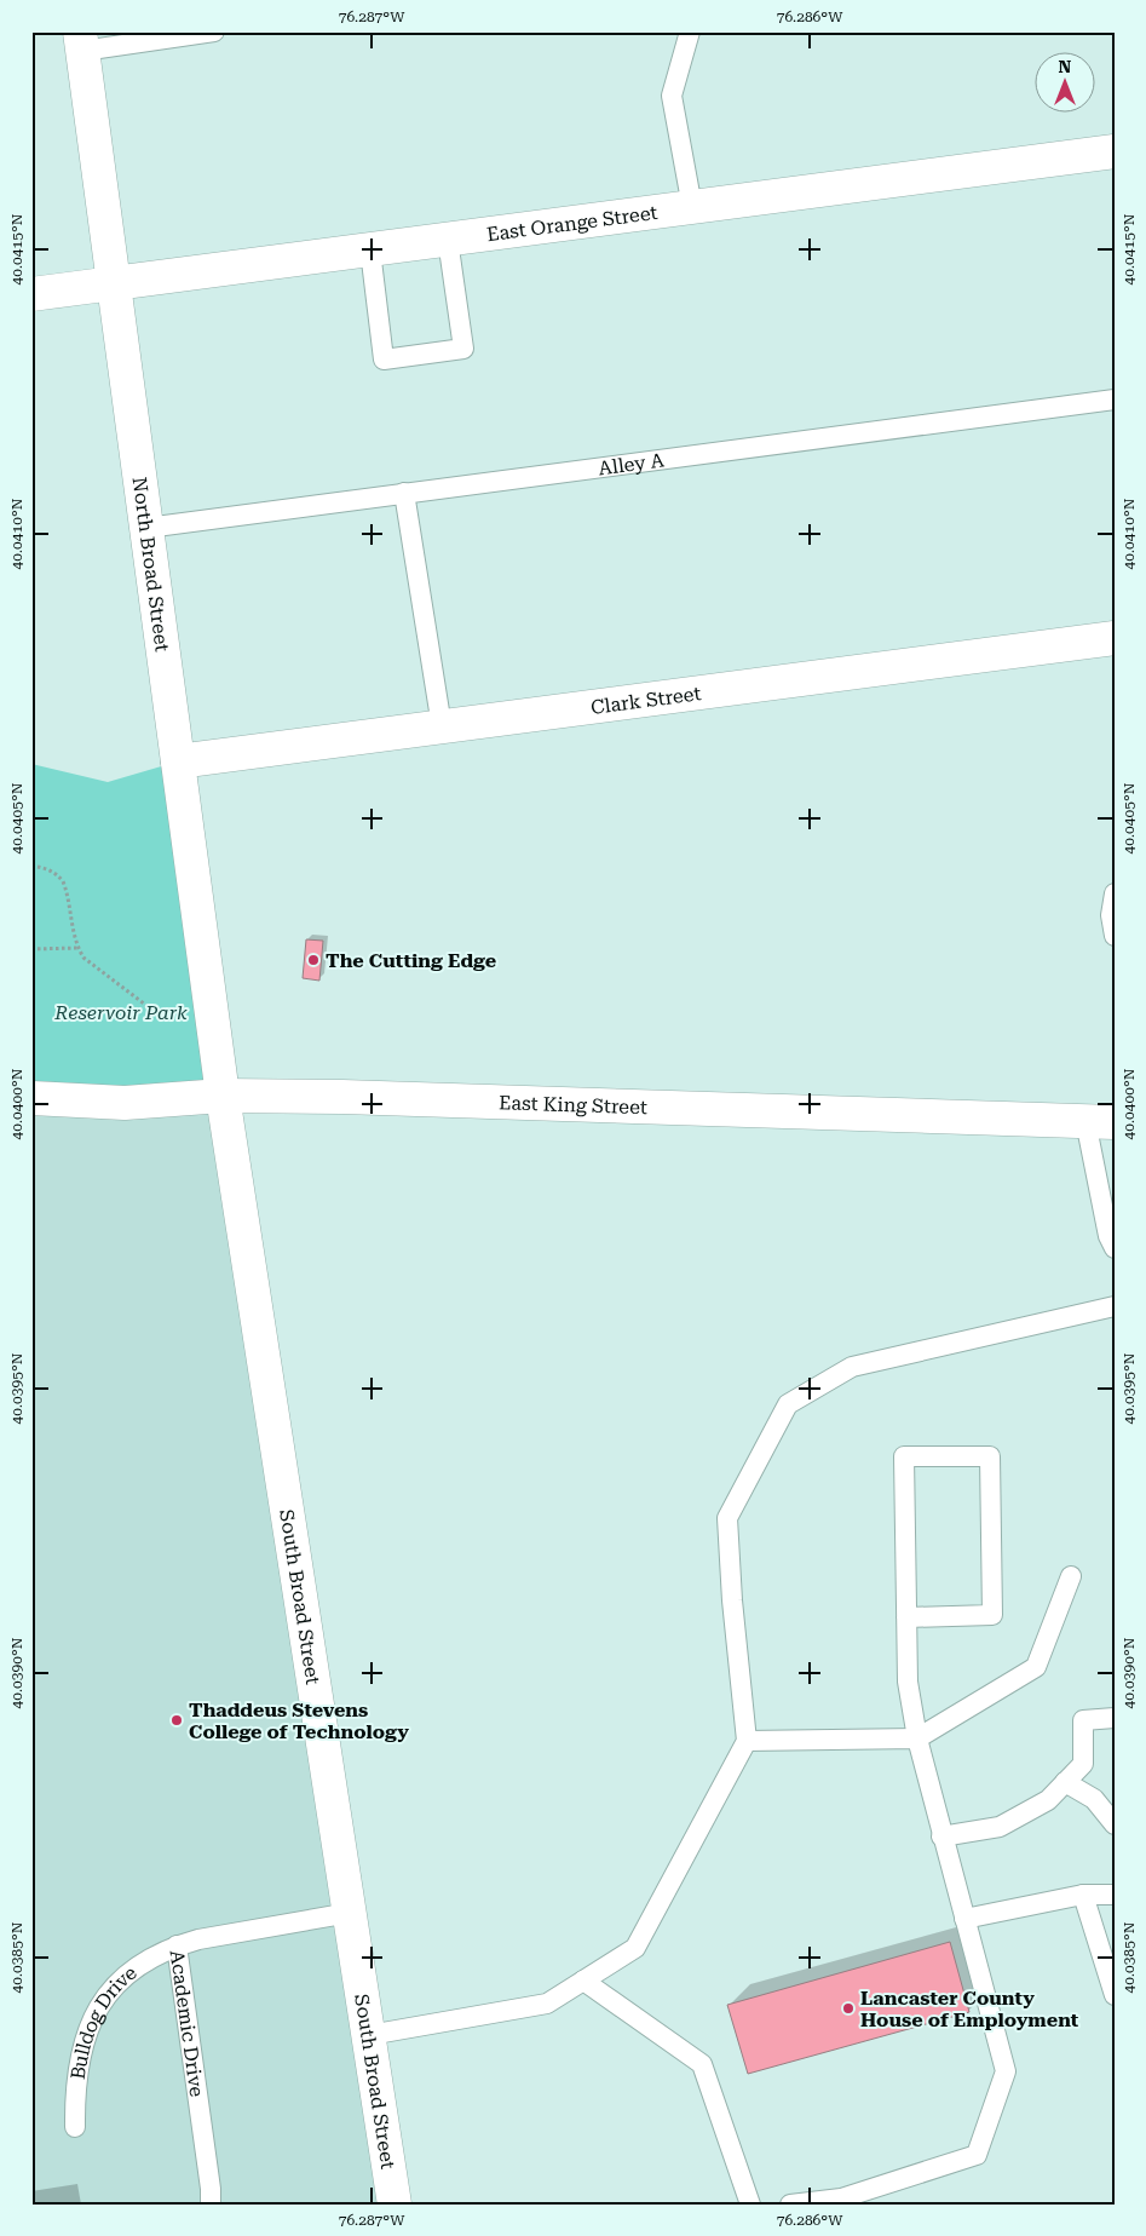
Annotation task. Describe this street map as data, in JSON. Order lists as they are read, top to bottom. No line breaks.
{"streets":{"main road":["East Orange Street","North Broad Street","Clark Street","East King Street","South Broad Street"],"lane":["Alley A","Academic Drive","Bulldog Drive"]},"crossings":[["East Orange Street","North Broad Street"],["Alley A","North Broad Street"],["North Broad Street","Clark Street"],["North Broad Street","East King Street"],["North Broad Street","South Broad Street"],["East King Street","South Broad Street"],["South Broad Street","Academic Drive"],["Academic Drive","Bulldog Drive"]],"parks":["Reservoir Park"],"places":["The Cutting Edge","Thaddeus Stevens College of Technology","Lancaster County House of Employment"],"north":"top","coordinates":["76.287°W","76.286°W","40.0415°N","40.0410°N","40.0405°N","40.0400°N","40.0395°N","40.0390°N","40.0385°N"]}
